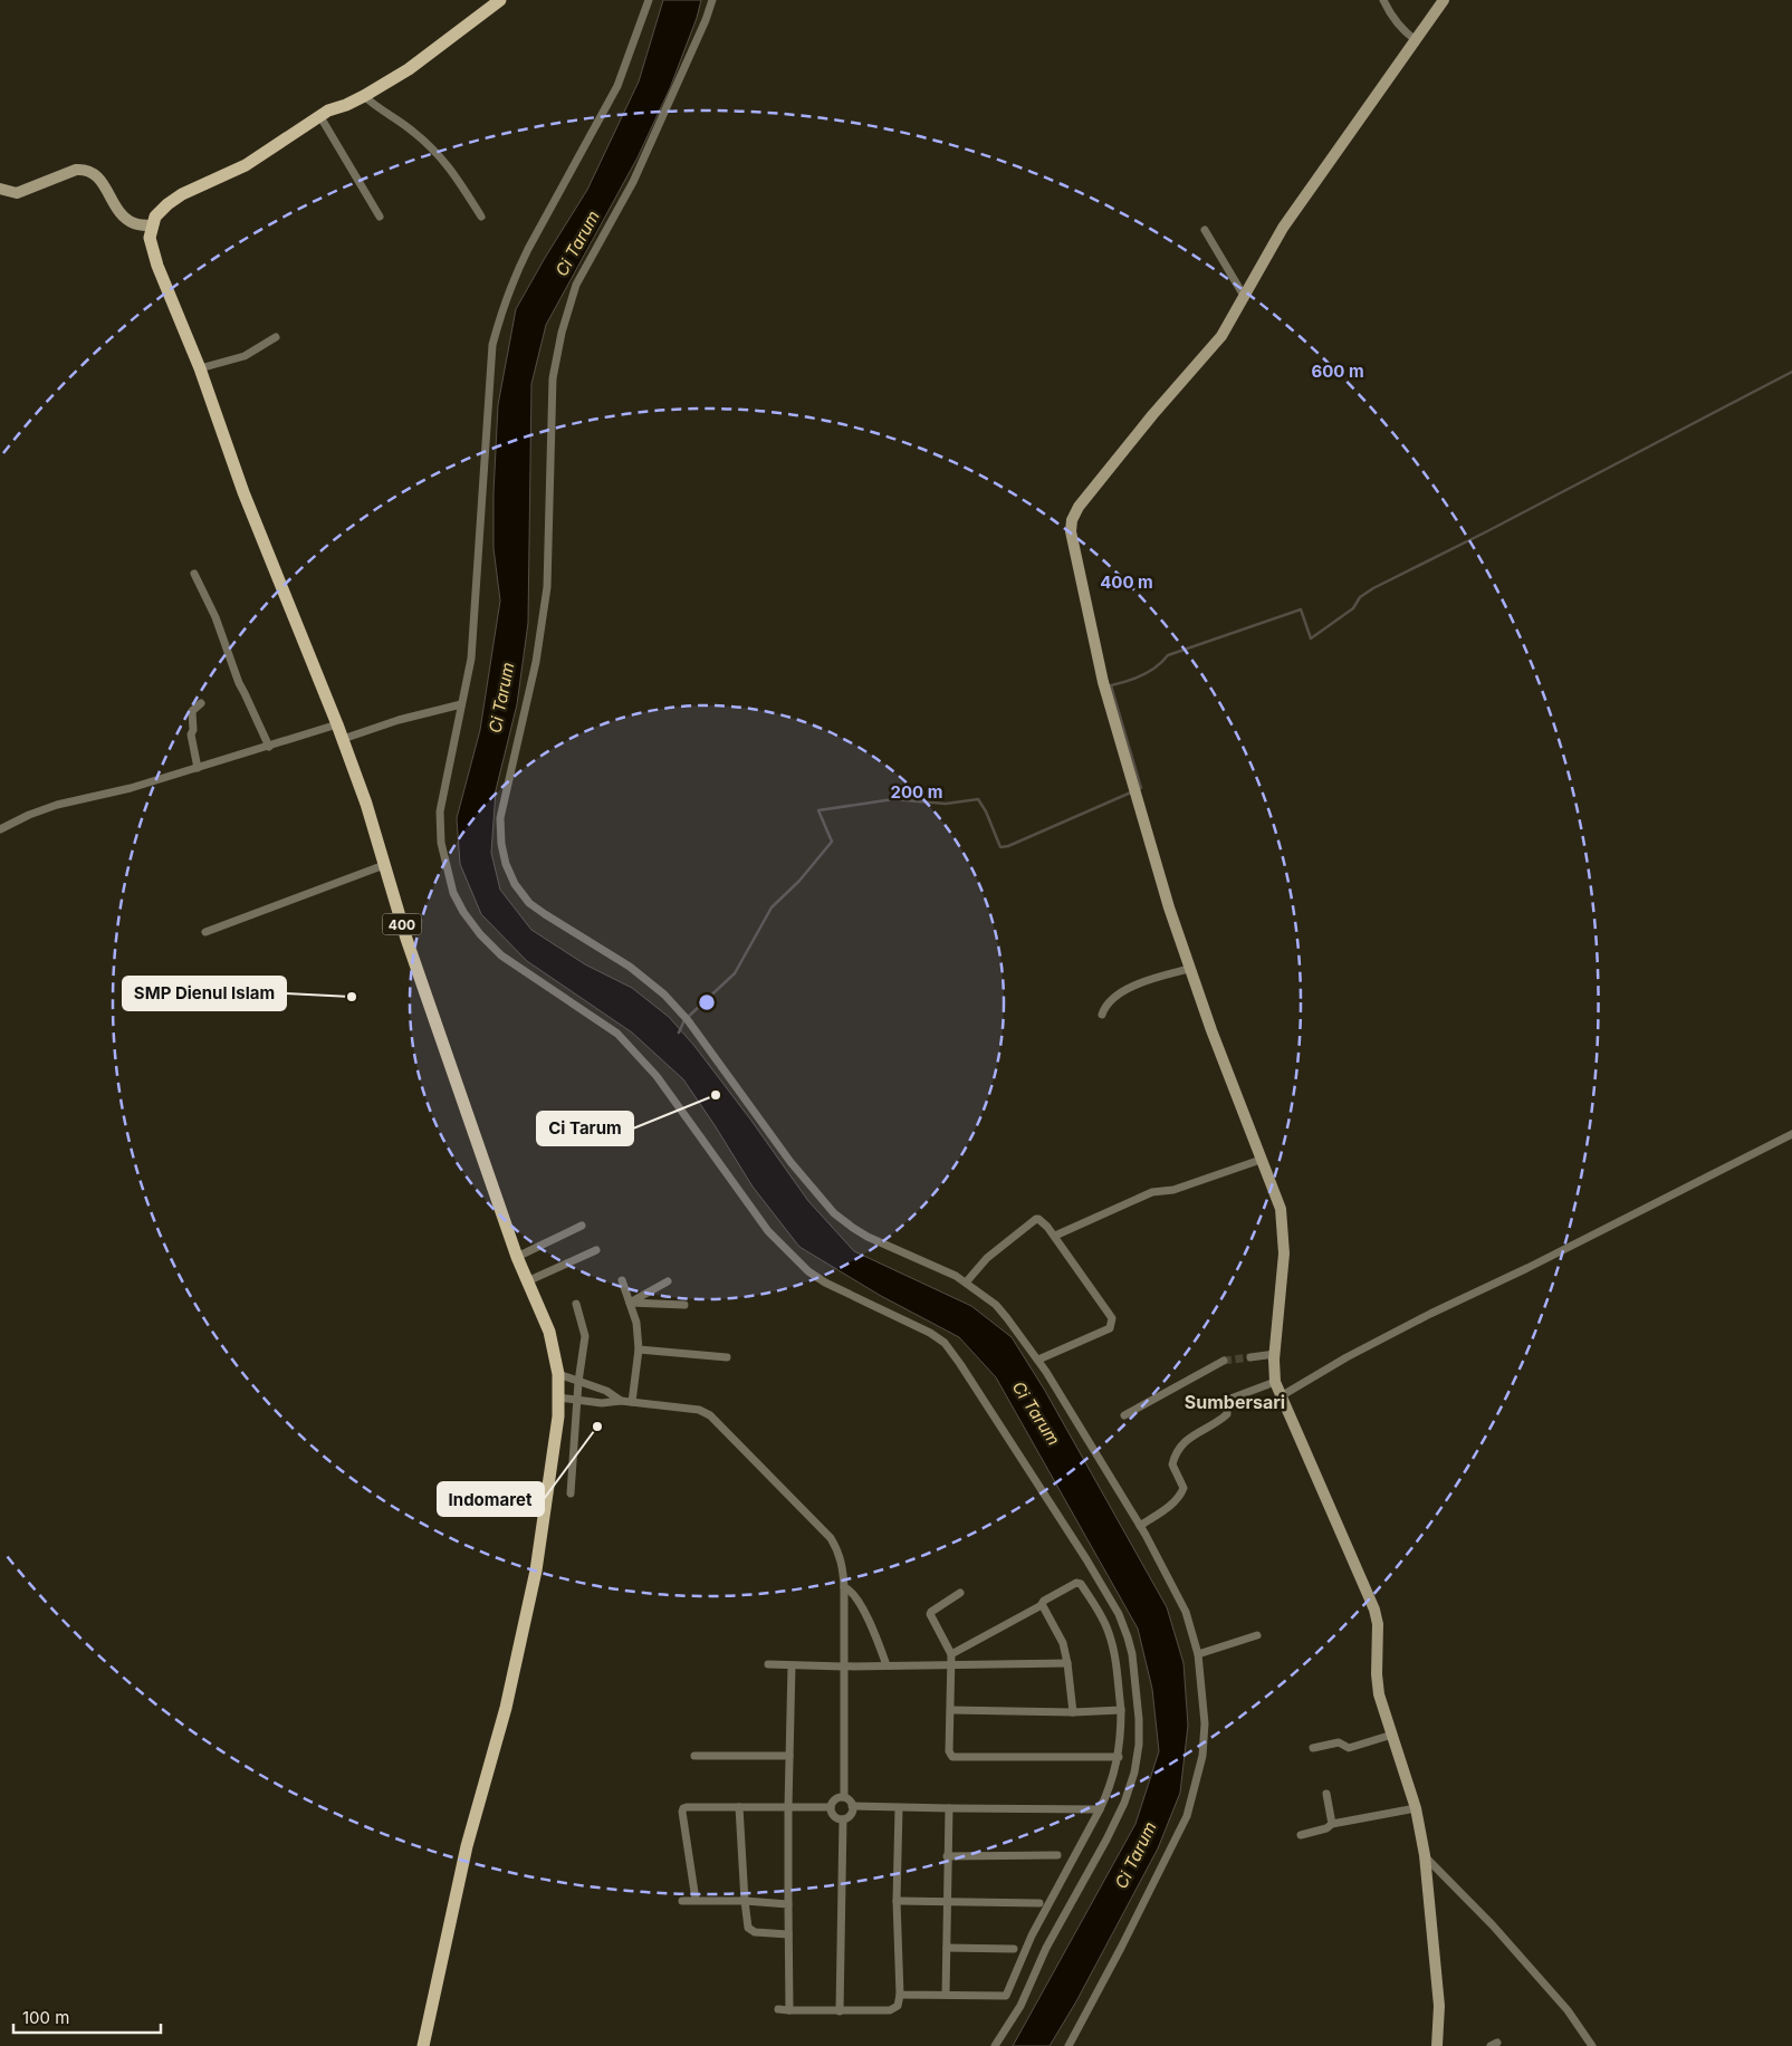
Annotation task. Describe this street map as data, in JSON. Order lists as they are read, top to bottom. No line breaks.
{"streets":{"main road":["400"]},"districts":["Sumbersari"],"water":["Ci Tarum"],"places":["SMP Dienul Islam","Ci Tarum","Indomaret"],"scale_bar":"100 m","rings":["600 m","400 m","200 m"]}
